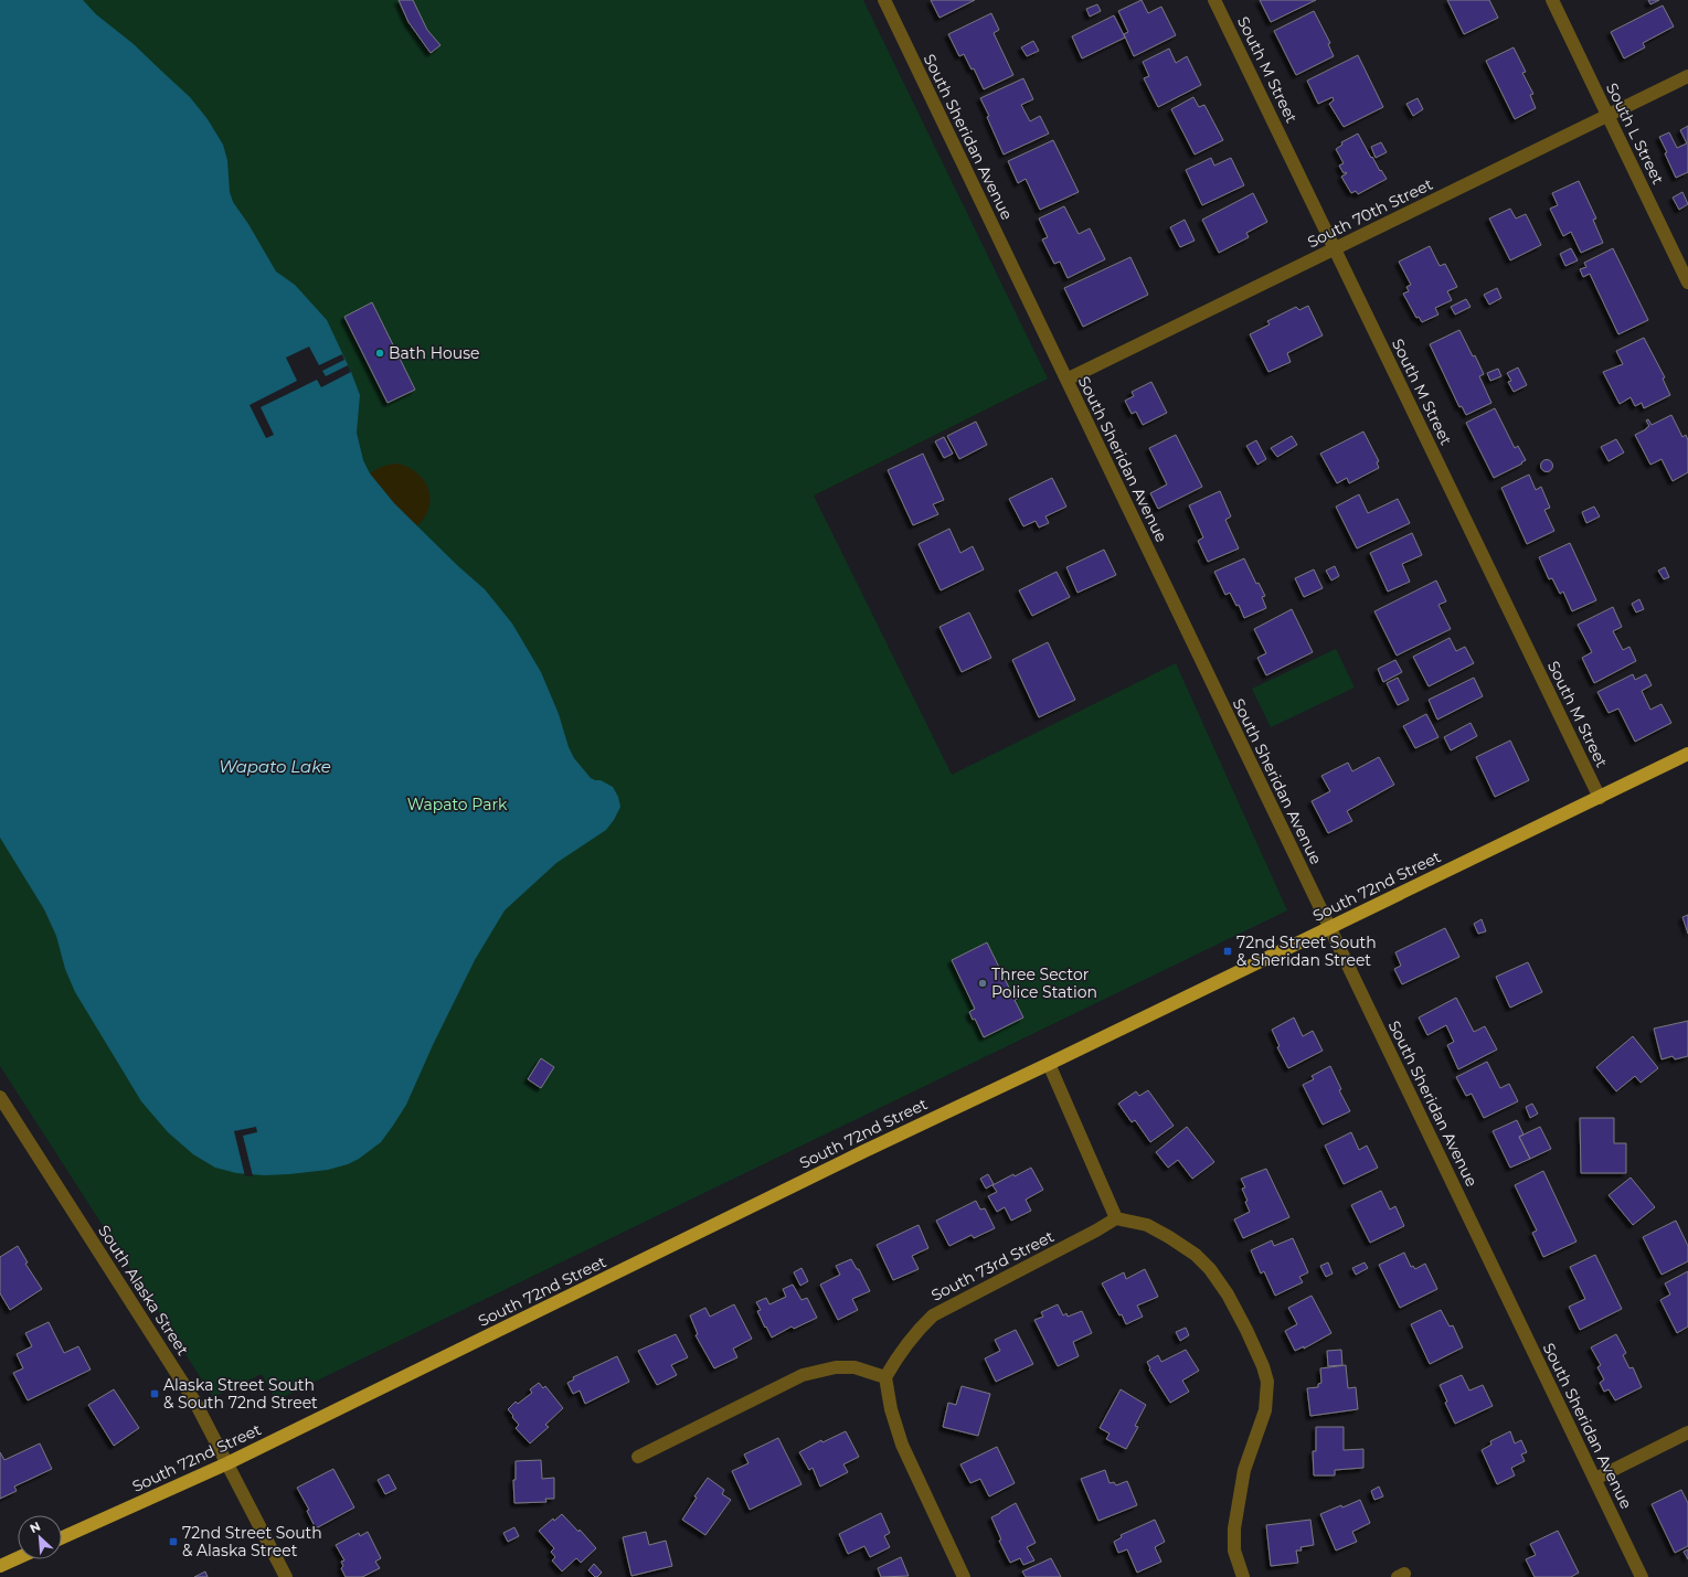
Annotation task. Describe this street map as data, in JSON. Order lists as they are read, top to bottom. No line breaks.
{"streets":{"main road":["South 72nd Street"],"street":["South M Street","South L Street","South Sheridan Avenue","South 70th Street","South 73rd Street","South Alaska Street"]},"crossings":[["South M Street","South 70th Street"],["South M Street","South 72nd Street"],["South L Street","South 70th Street"],["South Sheridan Avenue","South 70th Street"],["South Sheridan Avenue","South 72nd Street"],["South 72nd Street","South Alaska Street"]],"water":["Wapato Lake"],"parks":["Wapato Park"],"places":{"other":["Bath House","Three Sector Police Station"],"transit":["72nd Street South & Sheridan Street","Alaska Street South & South 72nd Street","72nd Street South & Alaska Street"]},"north":"top left"}
